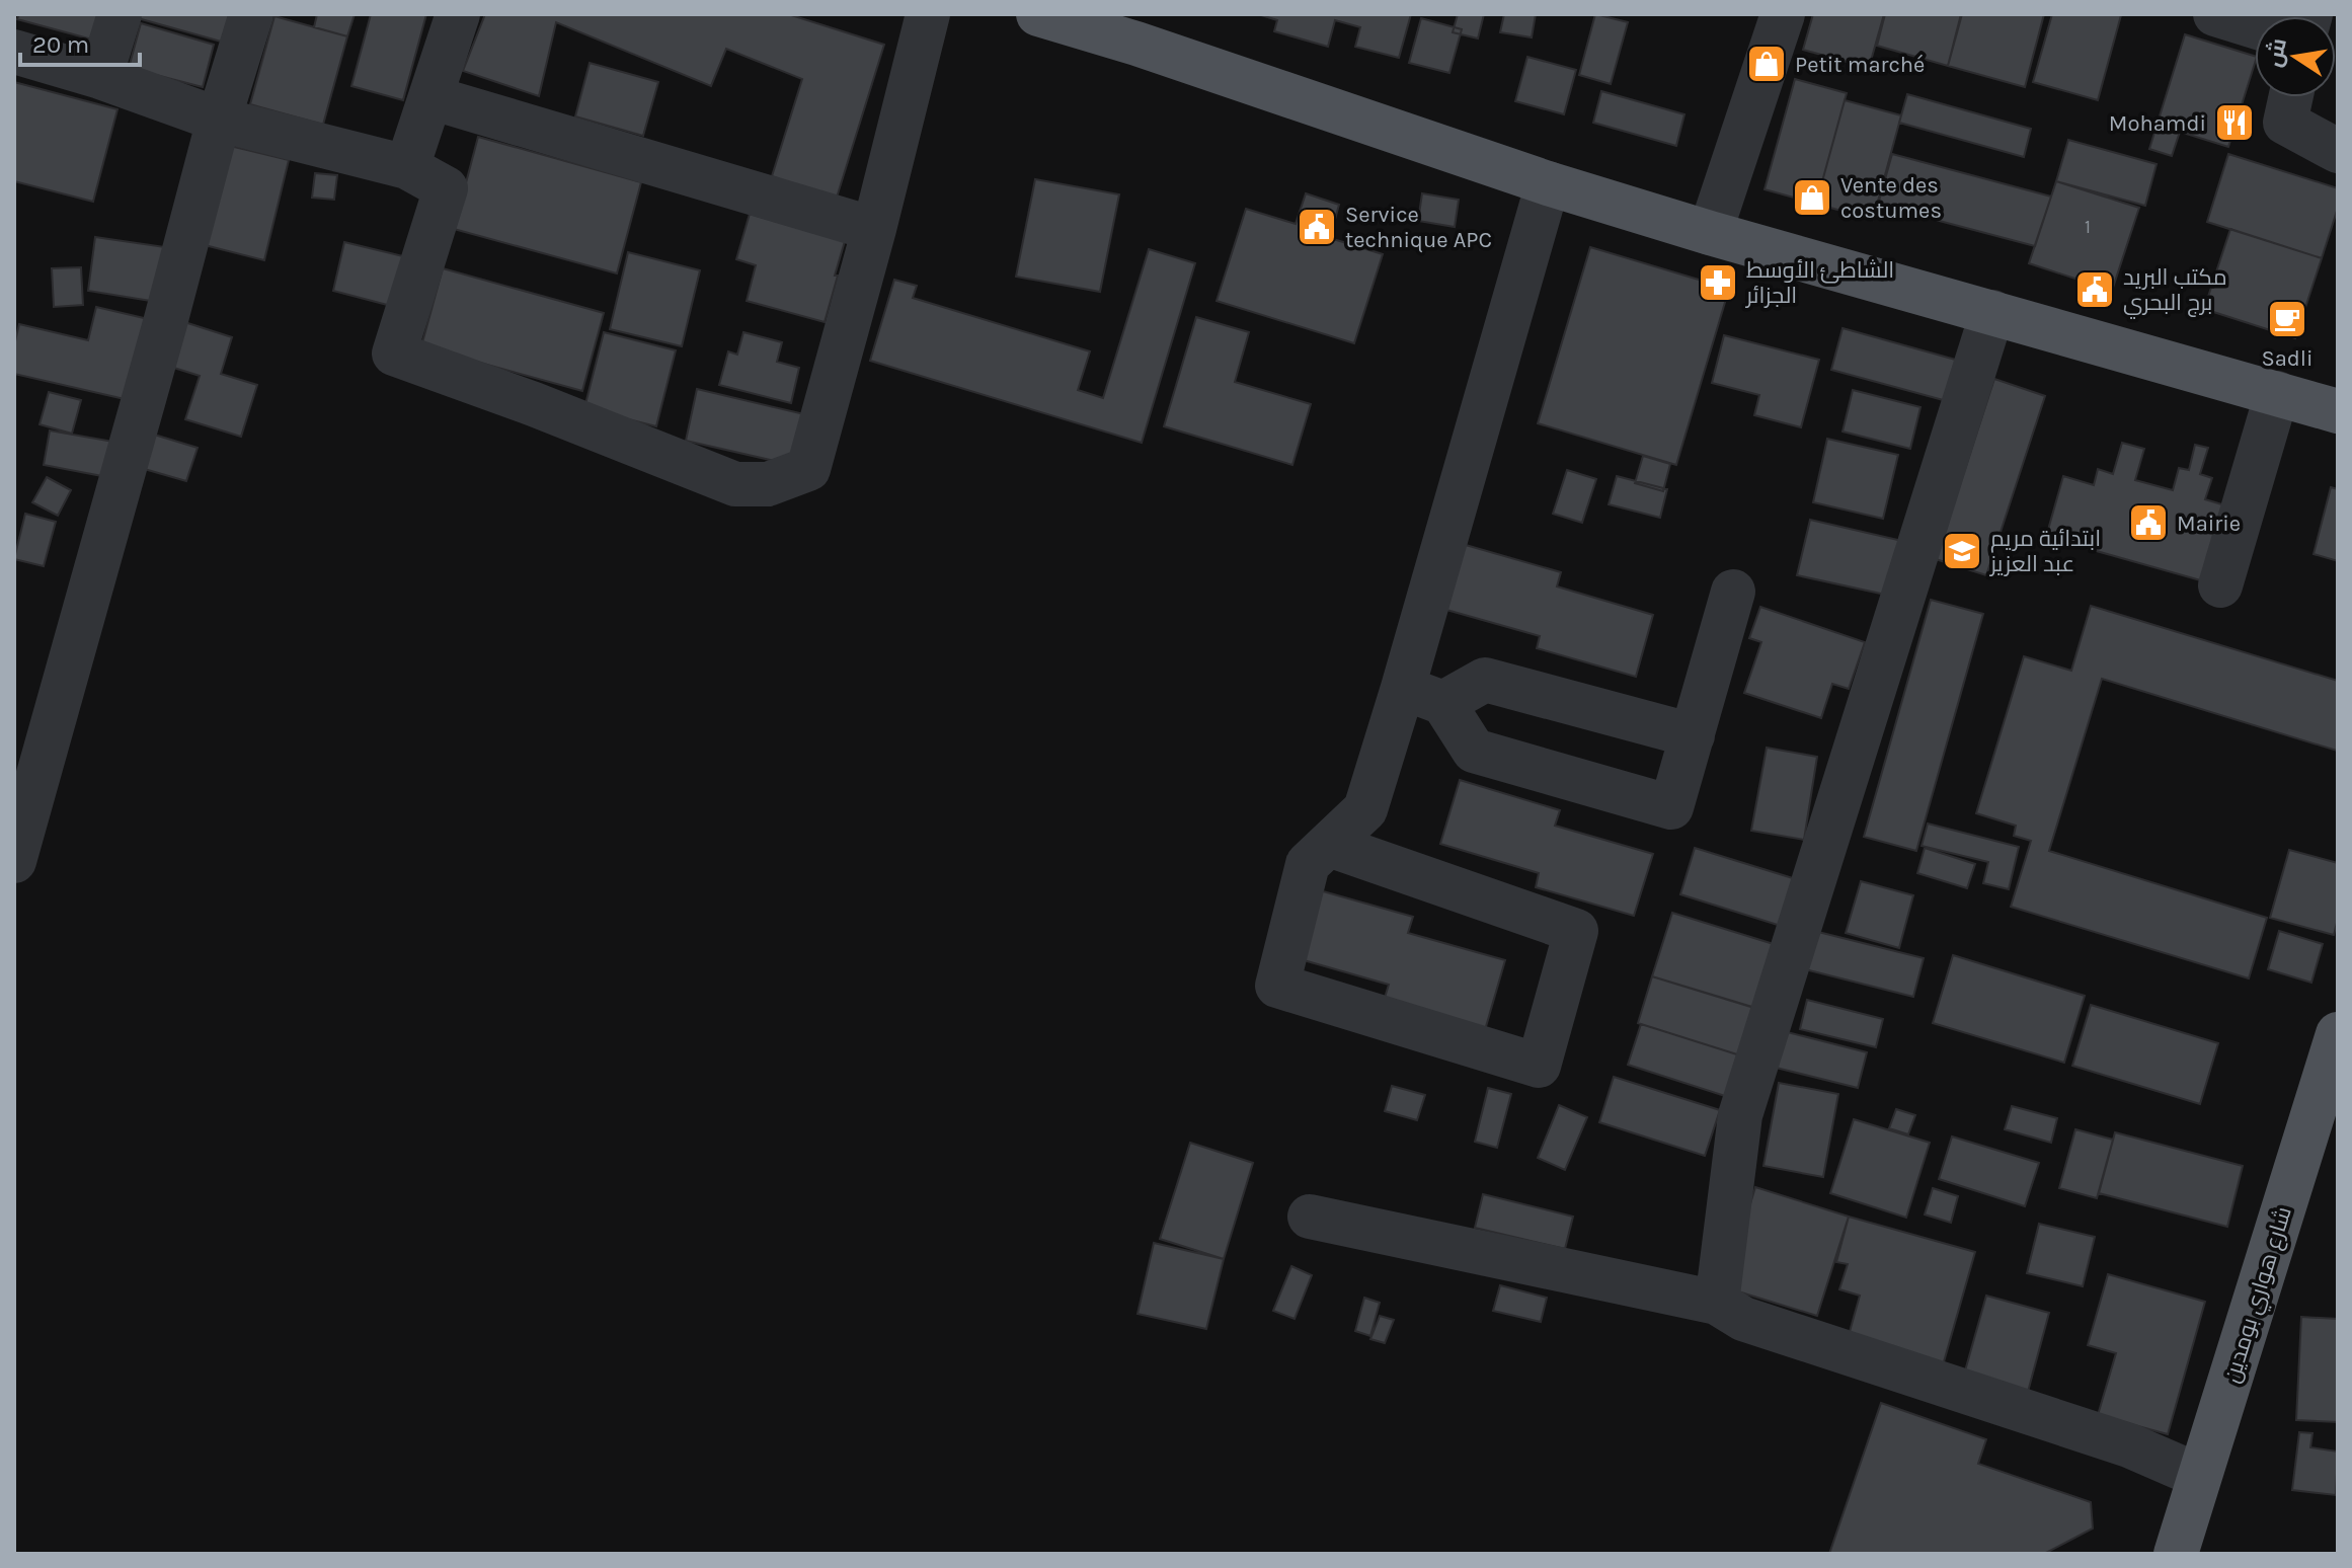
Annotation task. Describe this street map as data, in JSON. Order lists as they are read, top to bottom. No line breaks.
{"streets":{"main road":["شارع هواري بومدين"]},"places":{"shop":["Petit marché","Vente des costumes"],"restaurant":["Mohamdi"],"public building":["Service technique APC","مكتب البريد برج البحري","Mairie"],"pharmacy":["الشاطئ الأوسط الجزائر"],"cafe":["Sadli"],"school or university":["ابتدائية مريم عبد العزيز"]},"house_numbers":["1"],"scale_bar":"20 m","north":"left"}
